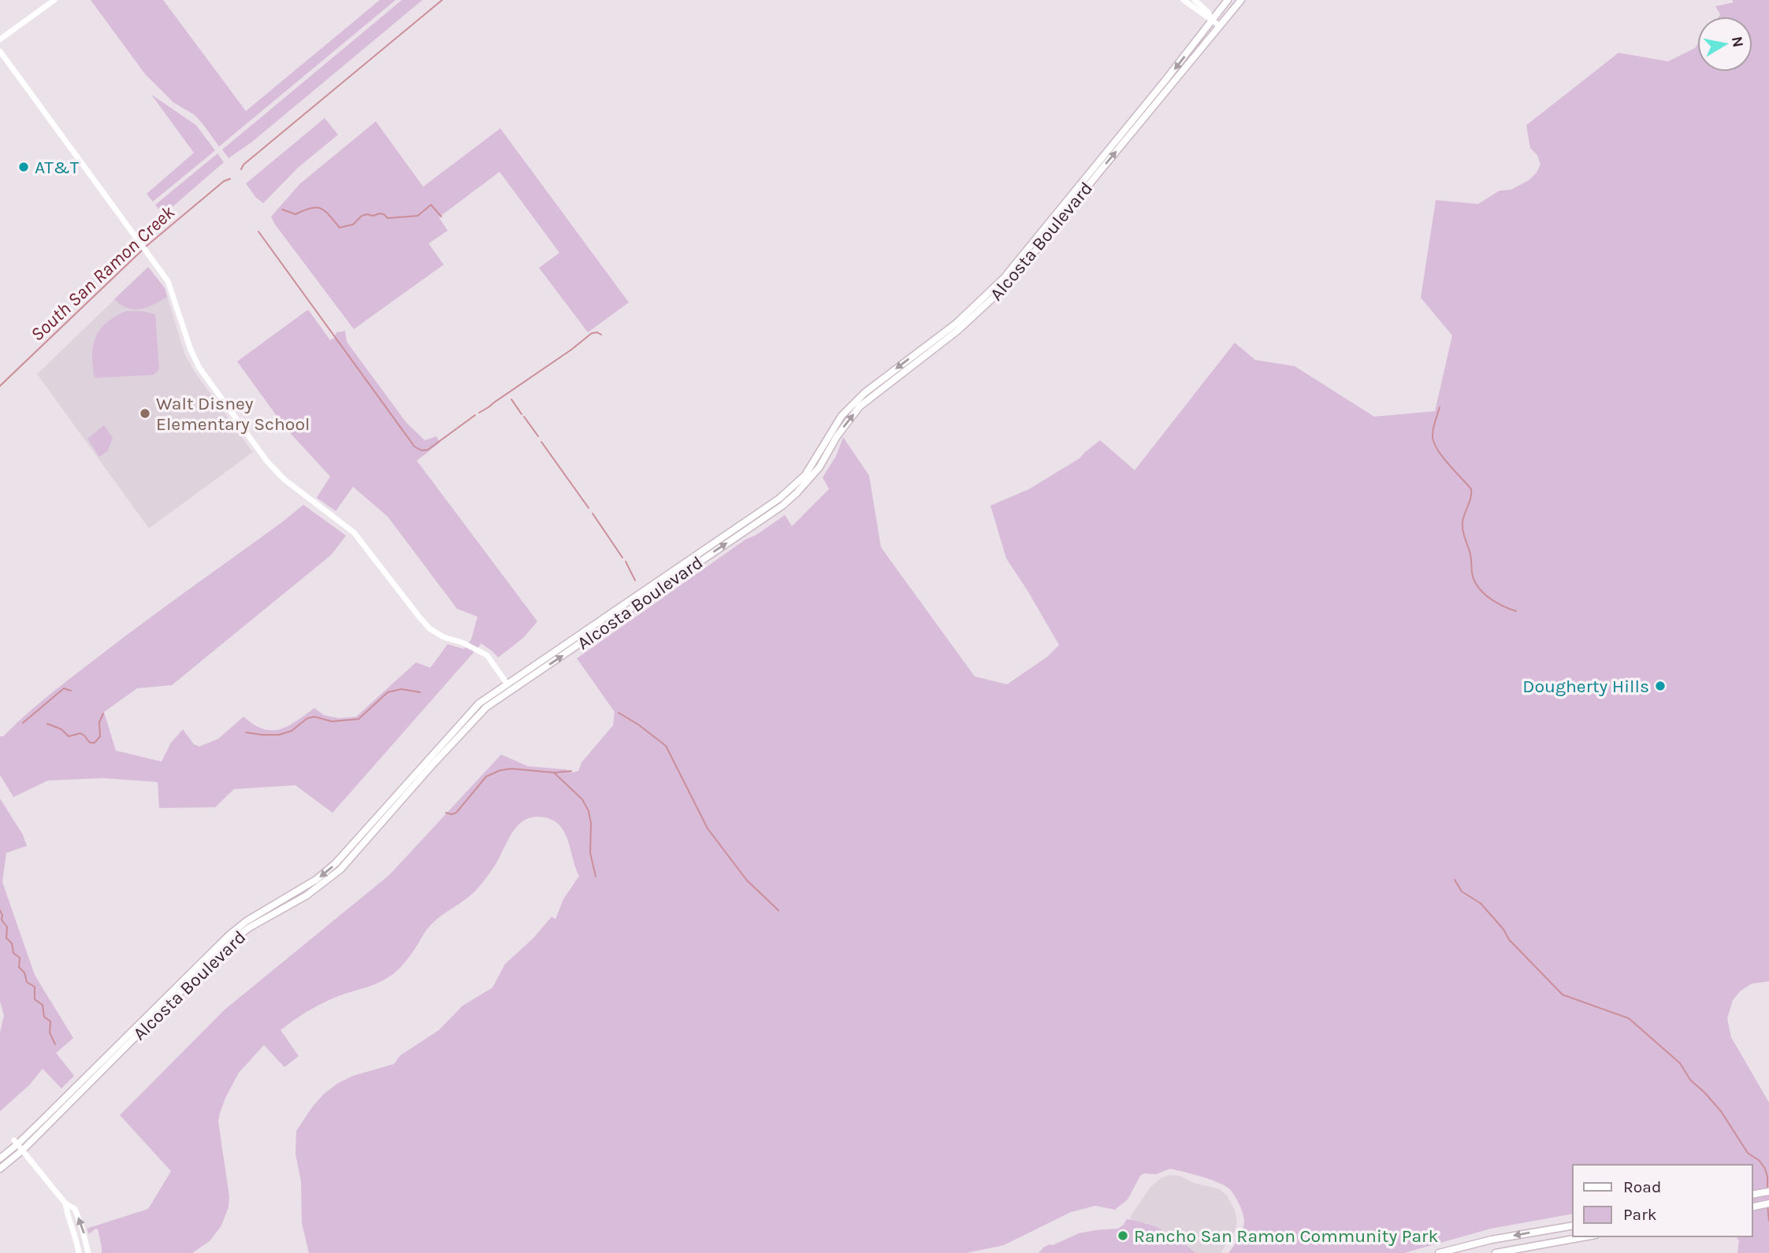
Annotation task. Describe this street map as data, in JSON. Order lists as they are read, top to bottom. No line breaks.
{"streets":{"main road":["Alcosta Boulevard"]},"water":["South San Ramon Creek"],"places":["AT&T","Walt Disney Elementary School","Dougherty Hills","Rancho San Ramon Community Park"],"legend":["Road","Park"],"north":"right"}
